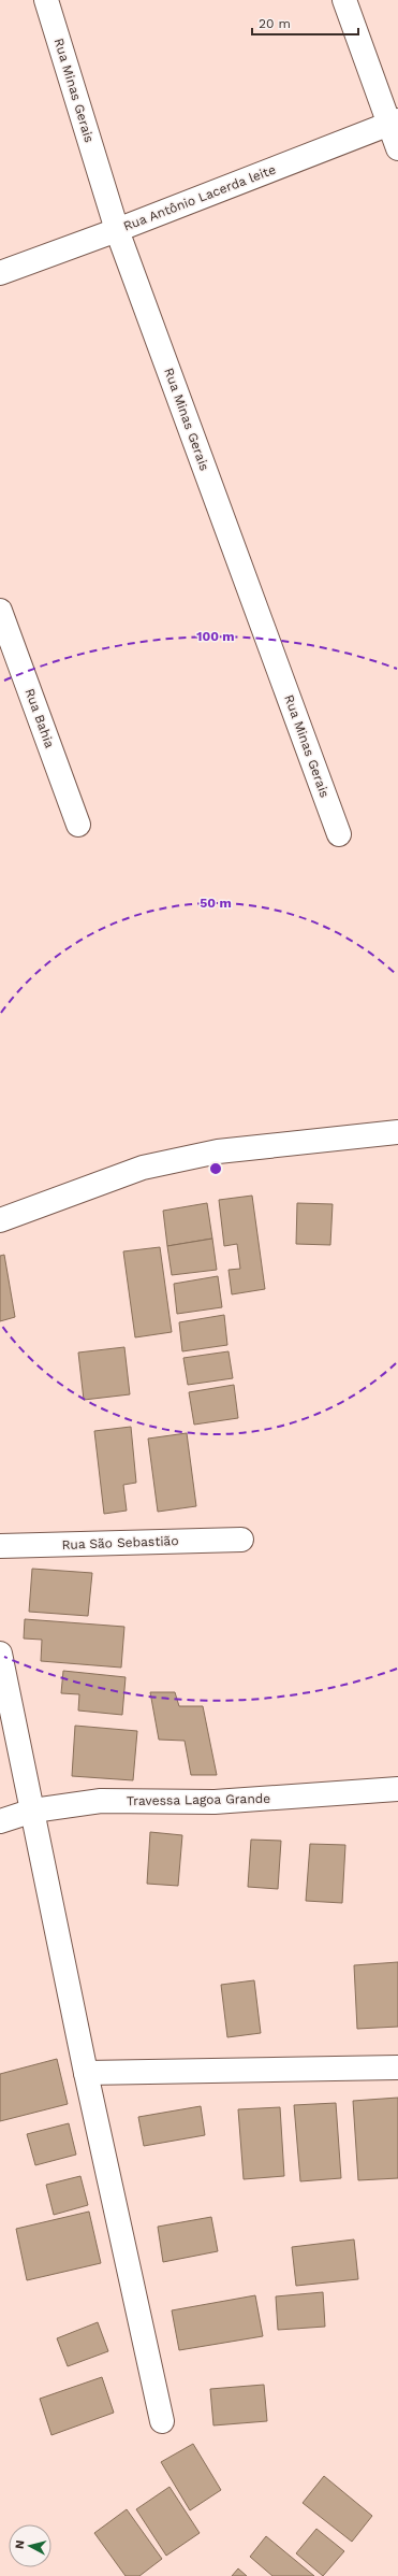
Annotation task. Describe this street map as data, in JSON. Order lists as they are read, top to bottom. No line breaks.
{"streets":{"street":["Rua Minas Gerais","Rua Antônio Lacerda leite","Rua Bahia","Rua São Sebastião","Travessa Lagoa Grande"]},"crossings":[["Rua Minas Gerais","Rua Antônio Lacerda leite"]],"scale_bar":"20 m","north":"left","rings":["100 m","50 m"]}
